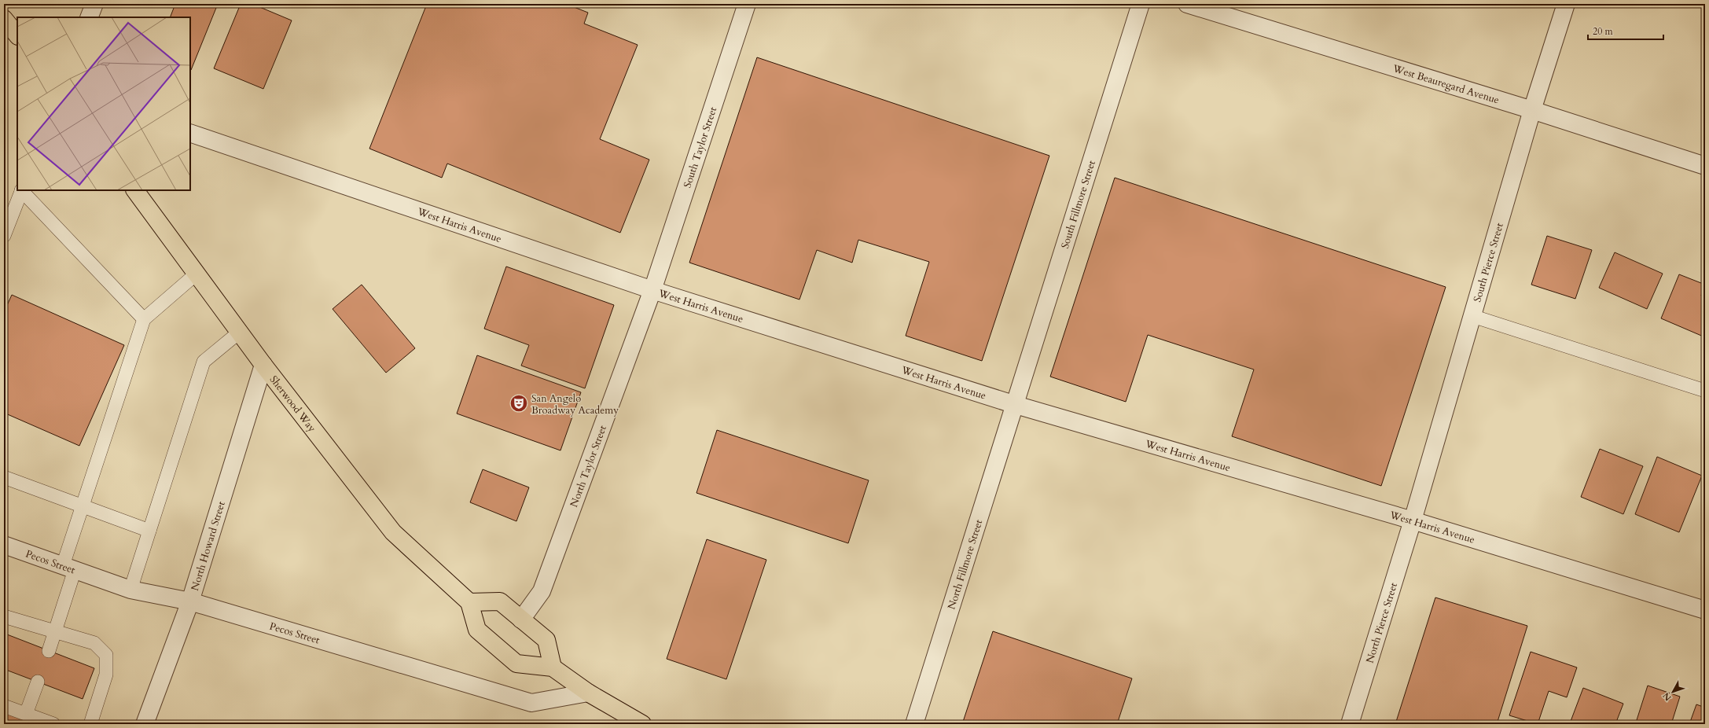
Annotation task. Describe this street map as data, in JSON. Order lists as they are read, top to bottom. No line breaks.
{"streets":{"main road":["Sherwood Way"],"street":["West Beauregard Avenue","South Taylor Street","South Fillmore Street","West Harris Avenue","South Pierce Street","North Taylor Street","North Howard Street","Pecos Street","North Fillmore Street","North Pierce Street"]},"crossings":[["West Beauregard Avenue","South Pierce Street"],["South Taylor Street","West Harris Avenue"],["South Taylor Street","North Taylor Street"],["South Fillmore Street","West Harris Avenue"],["South Fillmore Street","North Fillmore Street"],["West Harris Avenue","South Pierce Street"],["West Harris Avenue","North Taylor Street"],["West Harris Avenue","North Fillmore Street"],["West Harris Avenue","North Pierce Street"],["South Pierce Street","North Pierce Street"],["Sherwood Way","North Howard Street"],["North Howard Street","Pecos Street"]],"places":{"theatre":["San Angelo Broadway Academy"]},"scale_bar":"20 m","north":"bottom left"}
